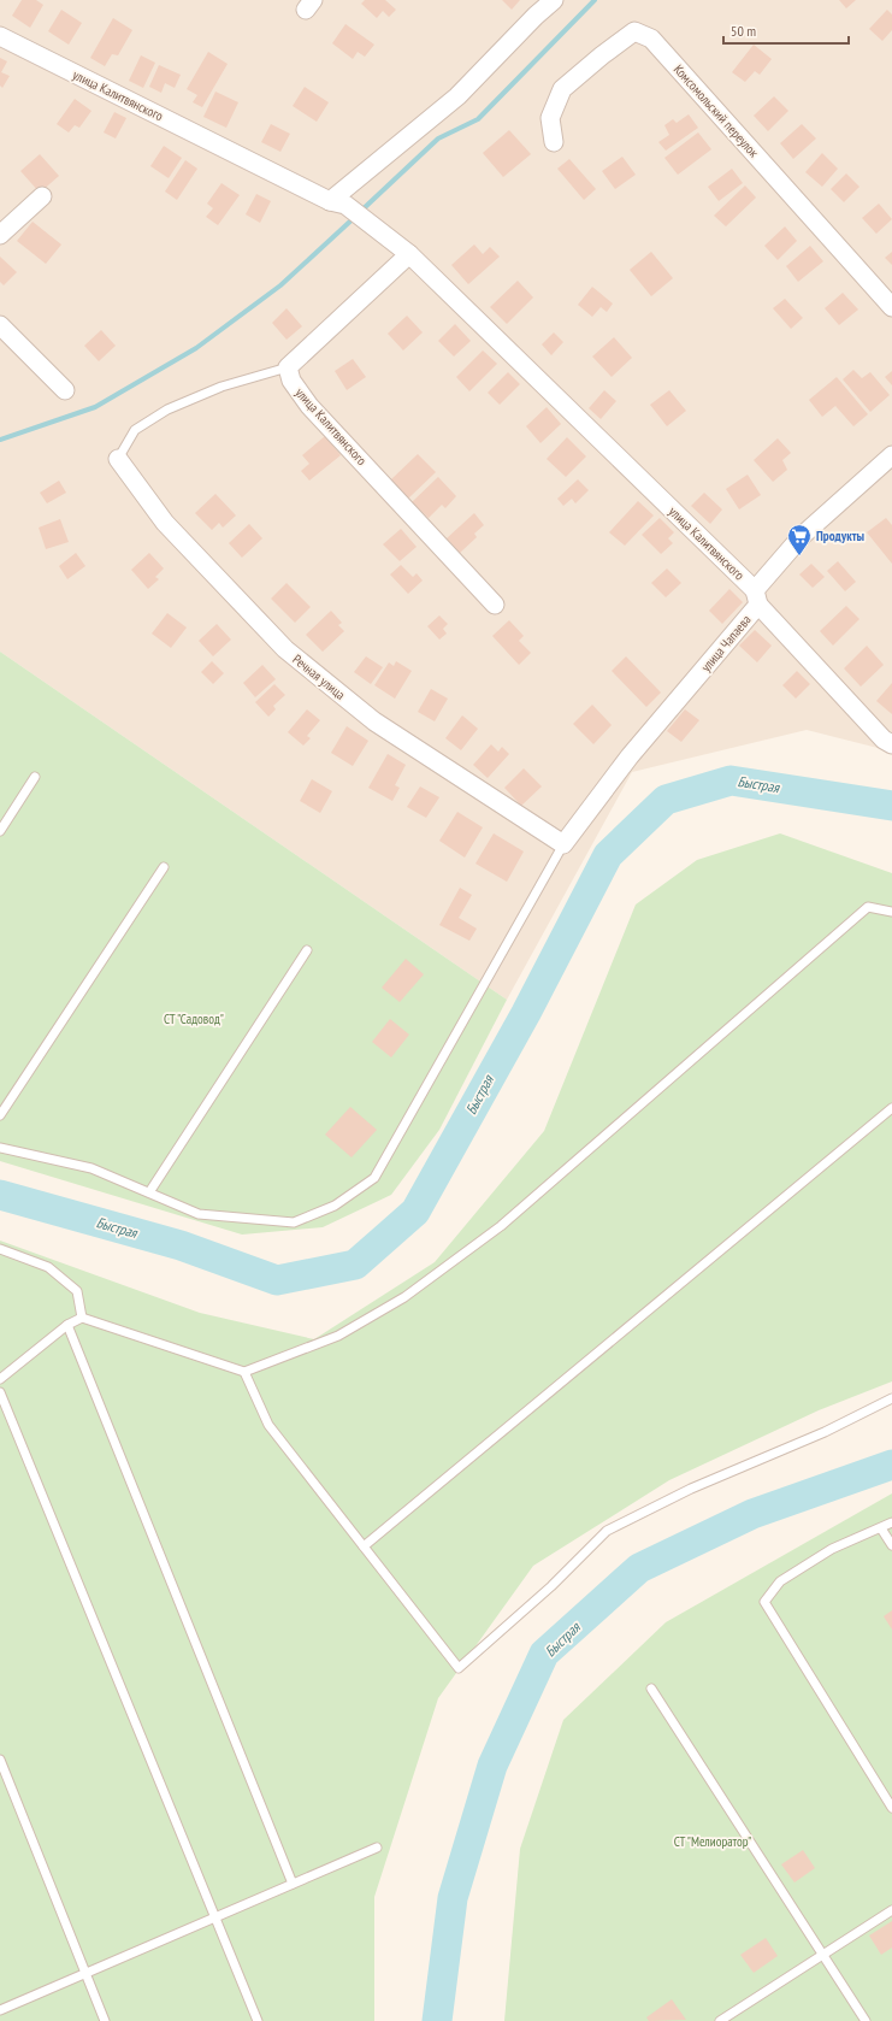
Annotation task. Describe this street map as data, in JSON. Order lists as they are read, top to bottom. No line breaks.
{"streets":{"street":["улица Калитвянского","Комсомольский переулок","улица Чапаева","Речная улица"]},"crossings":[["улица Калитвянского","улица Чапаева"],["улица Чапаева","Речная улица"]],"water":["Быстрая"],"parks":["СТ \"Садовод\"","СТ \"Мелиоратор\""],"places":{"supermarket":["Продукты"]},"scale_bar":"50 m"}
